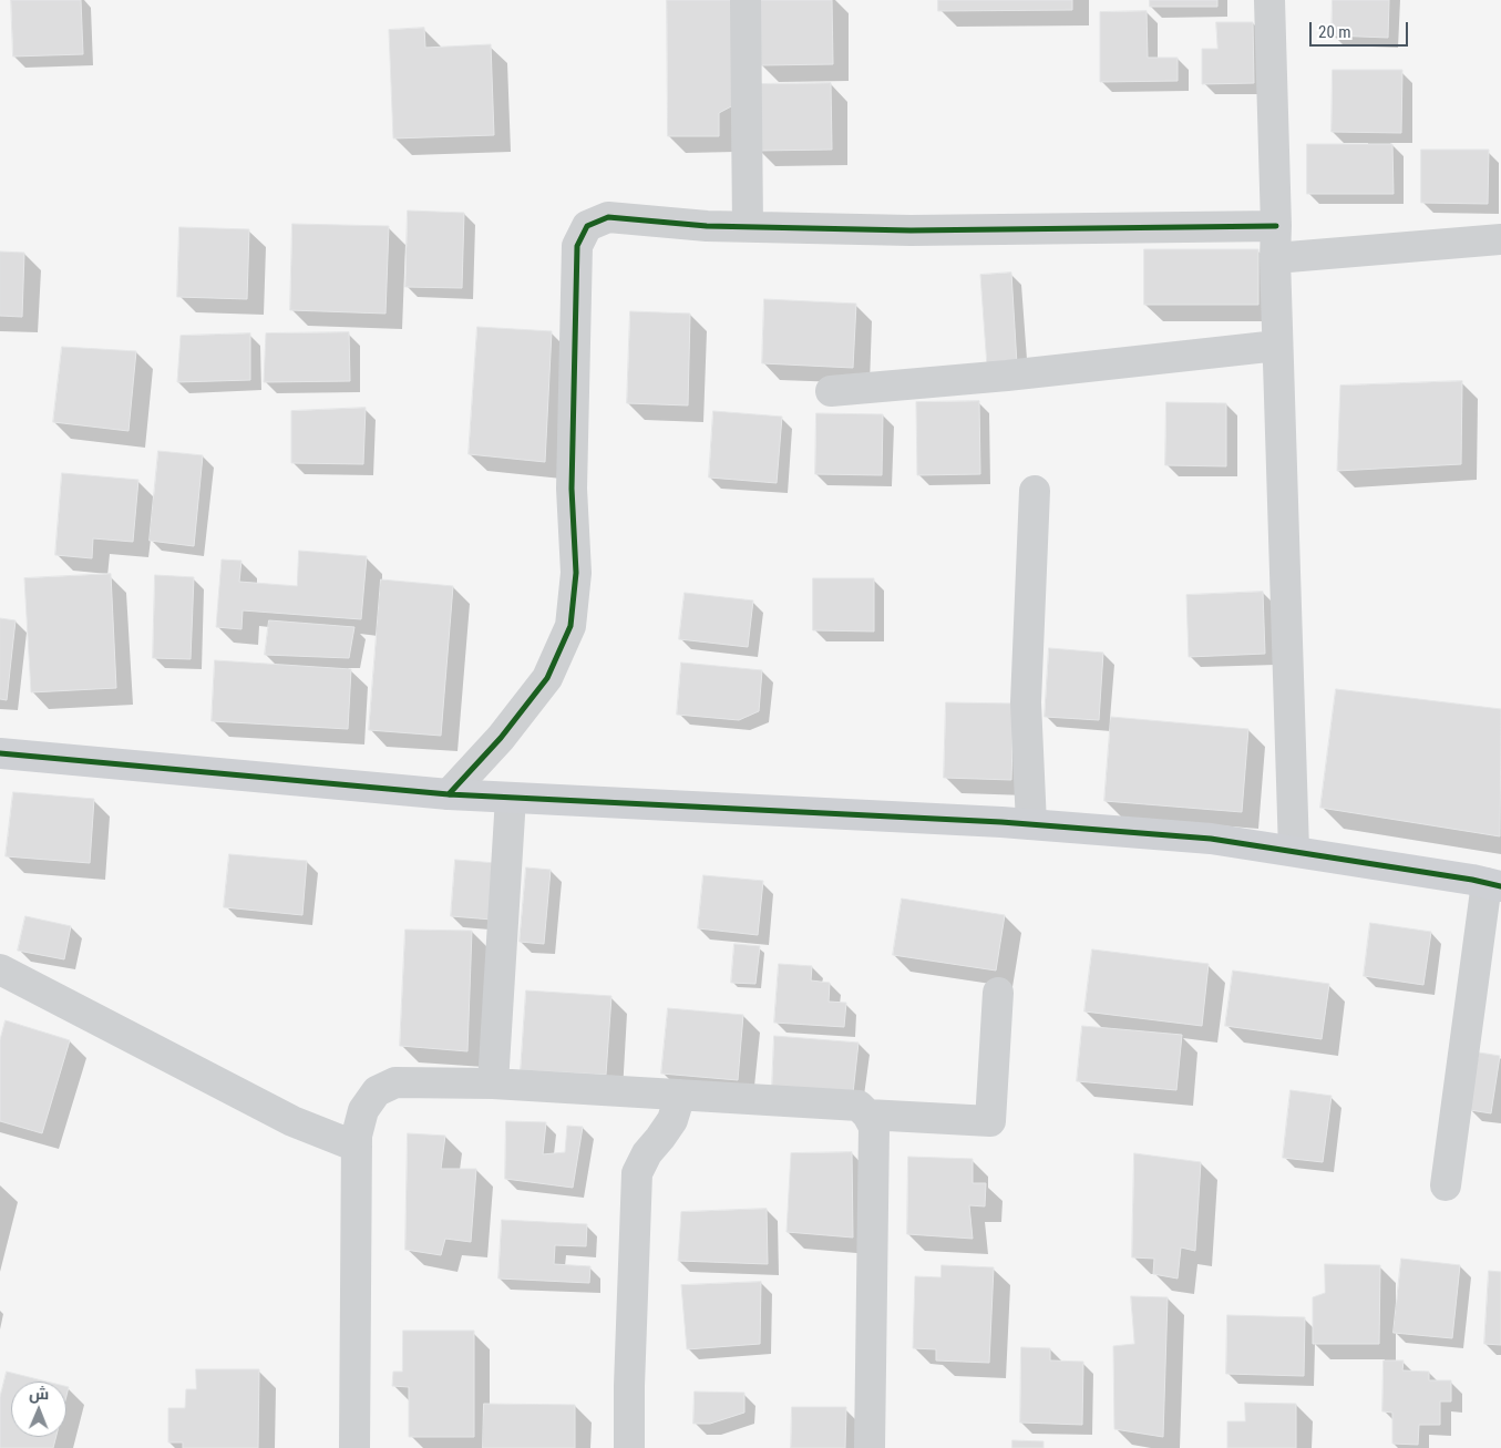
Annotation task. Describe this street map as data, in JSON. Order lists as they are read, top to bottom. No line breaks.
{"scale_bar":"20 m","north":"top"}
